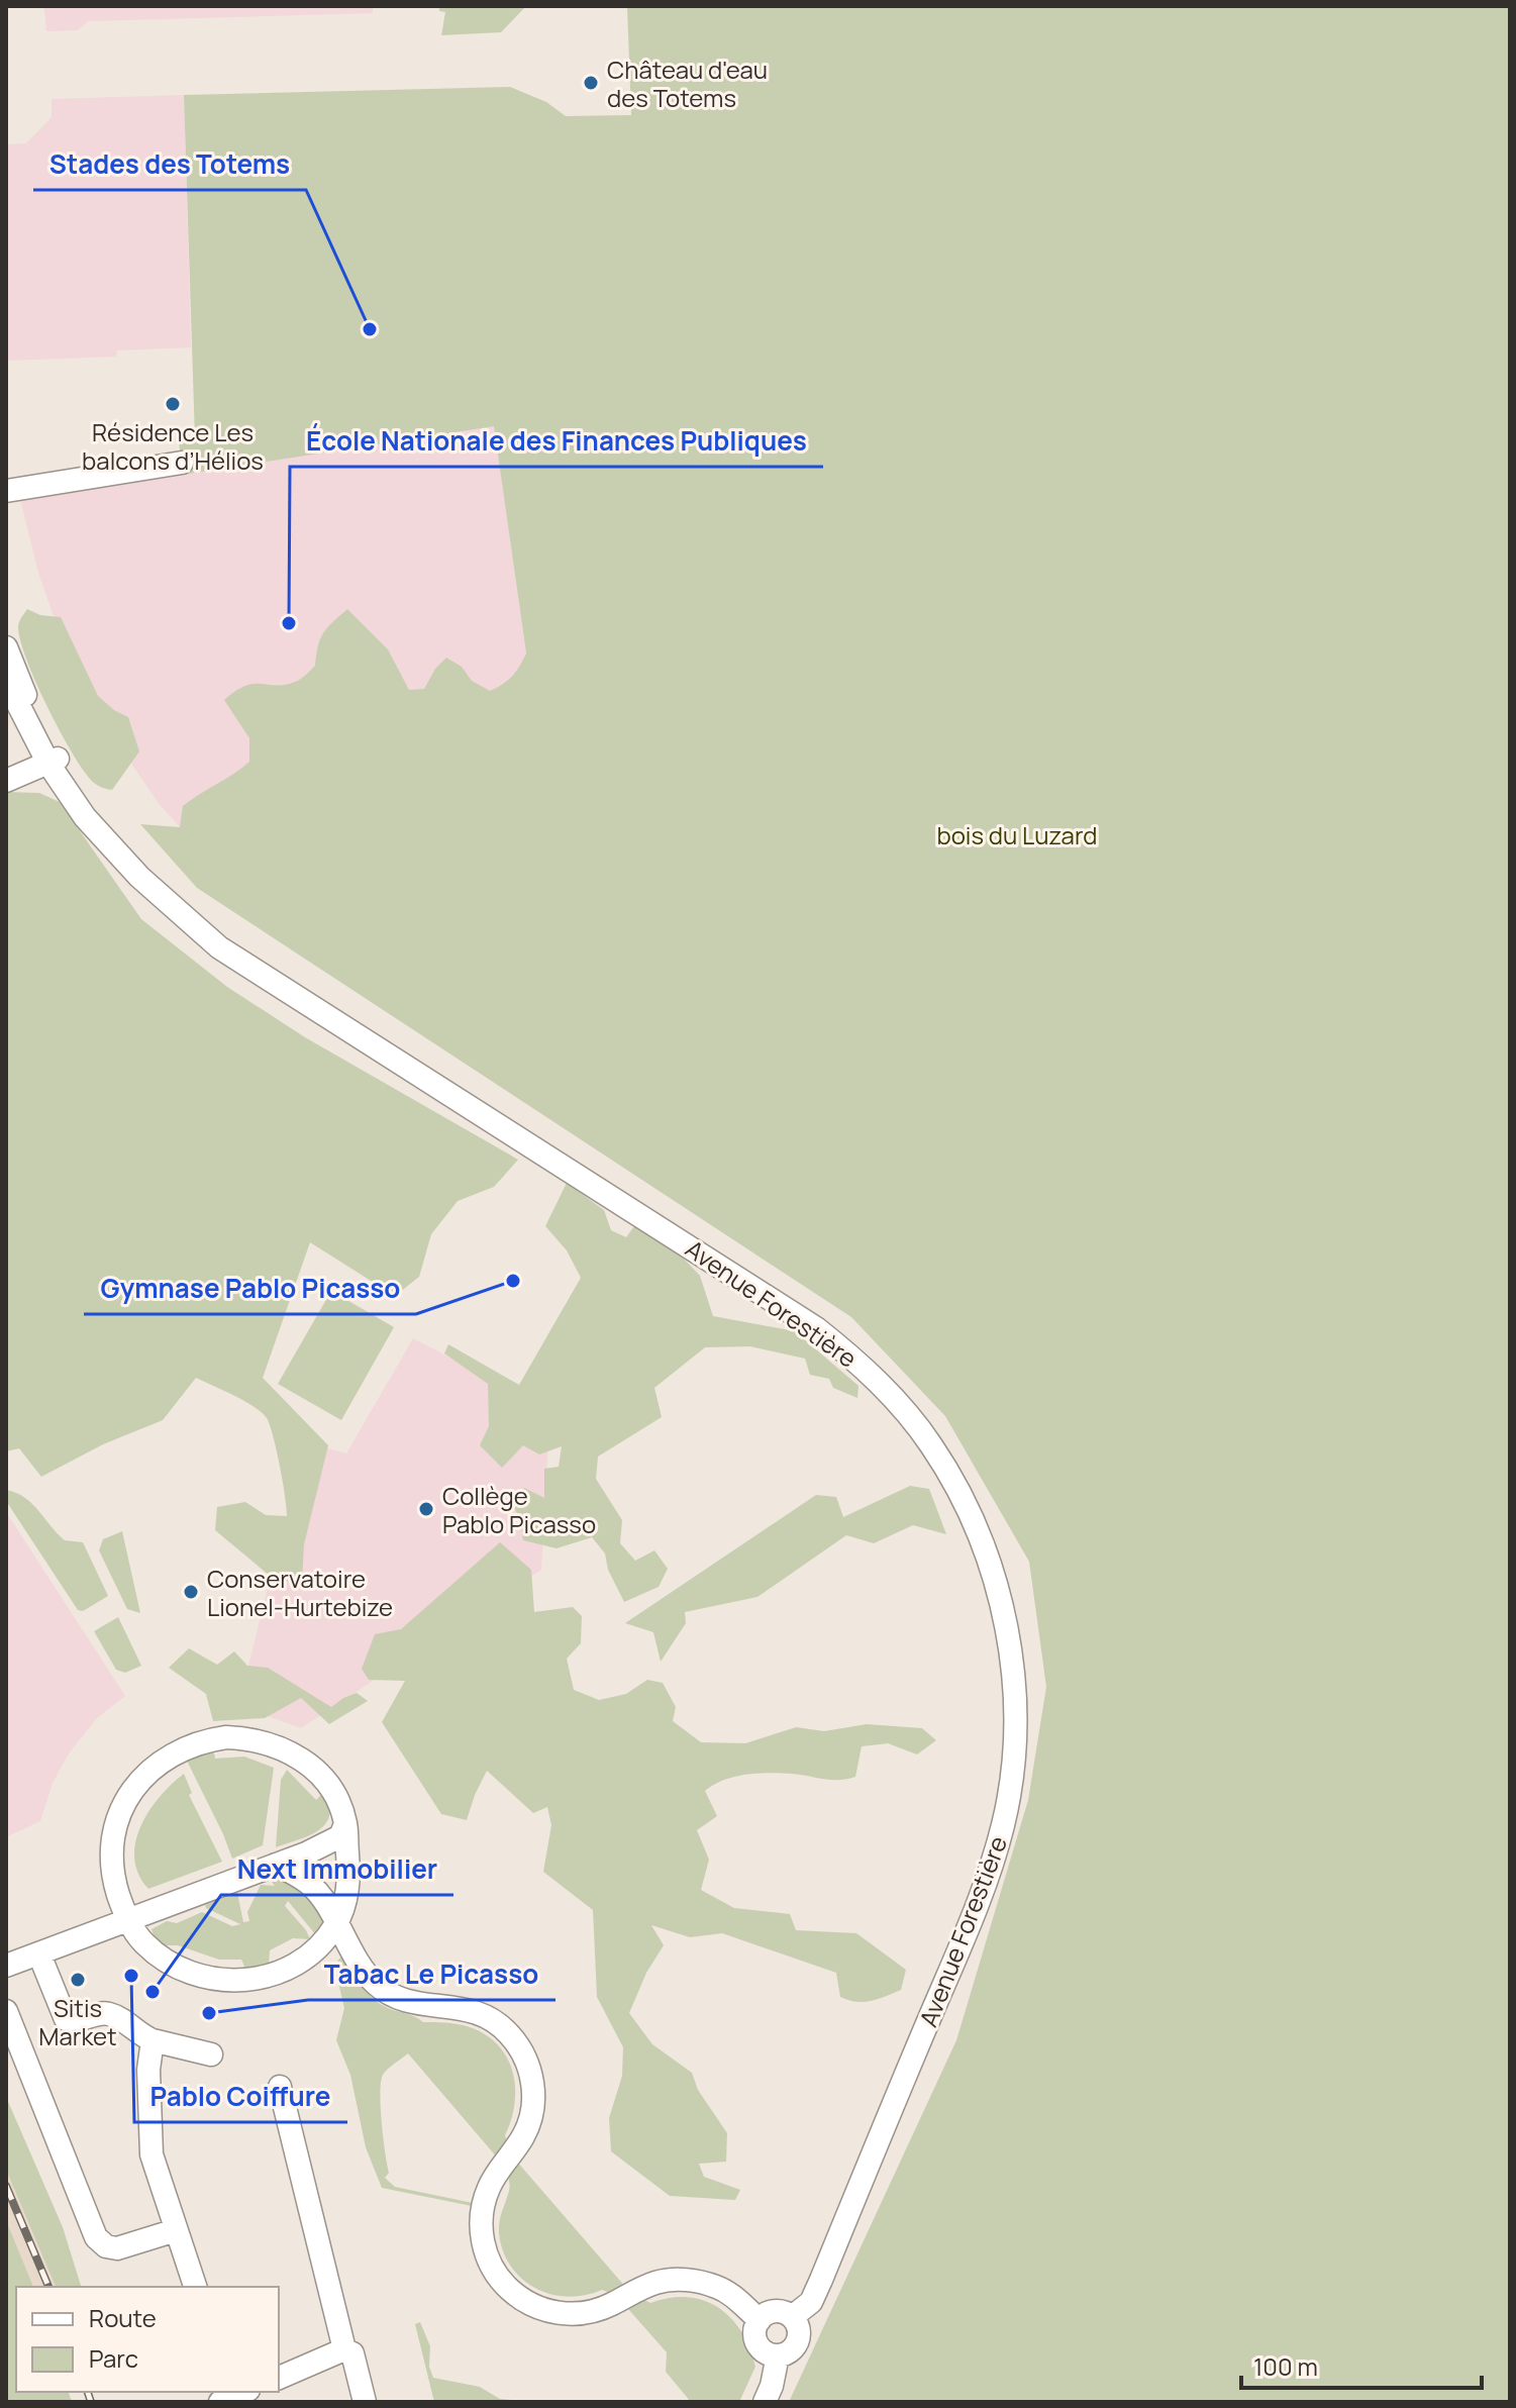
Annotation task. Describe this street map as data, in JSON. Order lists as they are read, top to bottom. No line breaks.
{"streets":{"street":["Avenue Forestière"]},"parks":["bois du Luzard"],"places":["Château d'eau des Totems","Stades des Totems","Résidence Les balcons d’Hélios","École Nationale des Finances Publiques","Gymnase Pablo Picasso","Collège Pablo Picasso","Conservatoire Lionel-Hurtebize","Pablo Coiffure","Sitis Market","Next Immobilier","Tabac Le Picasso"],"legend":["Route","Parc"],"scale_bar":"100 m"}
